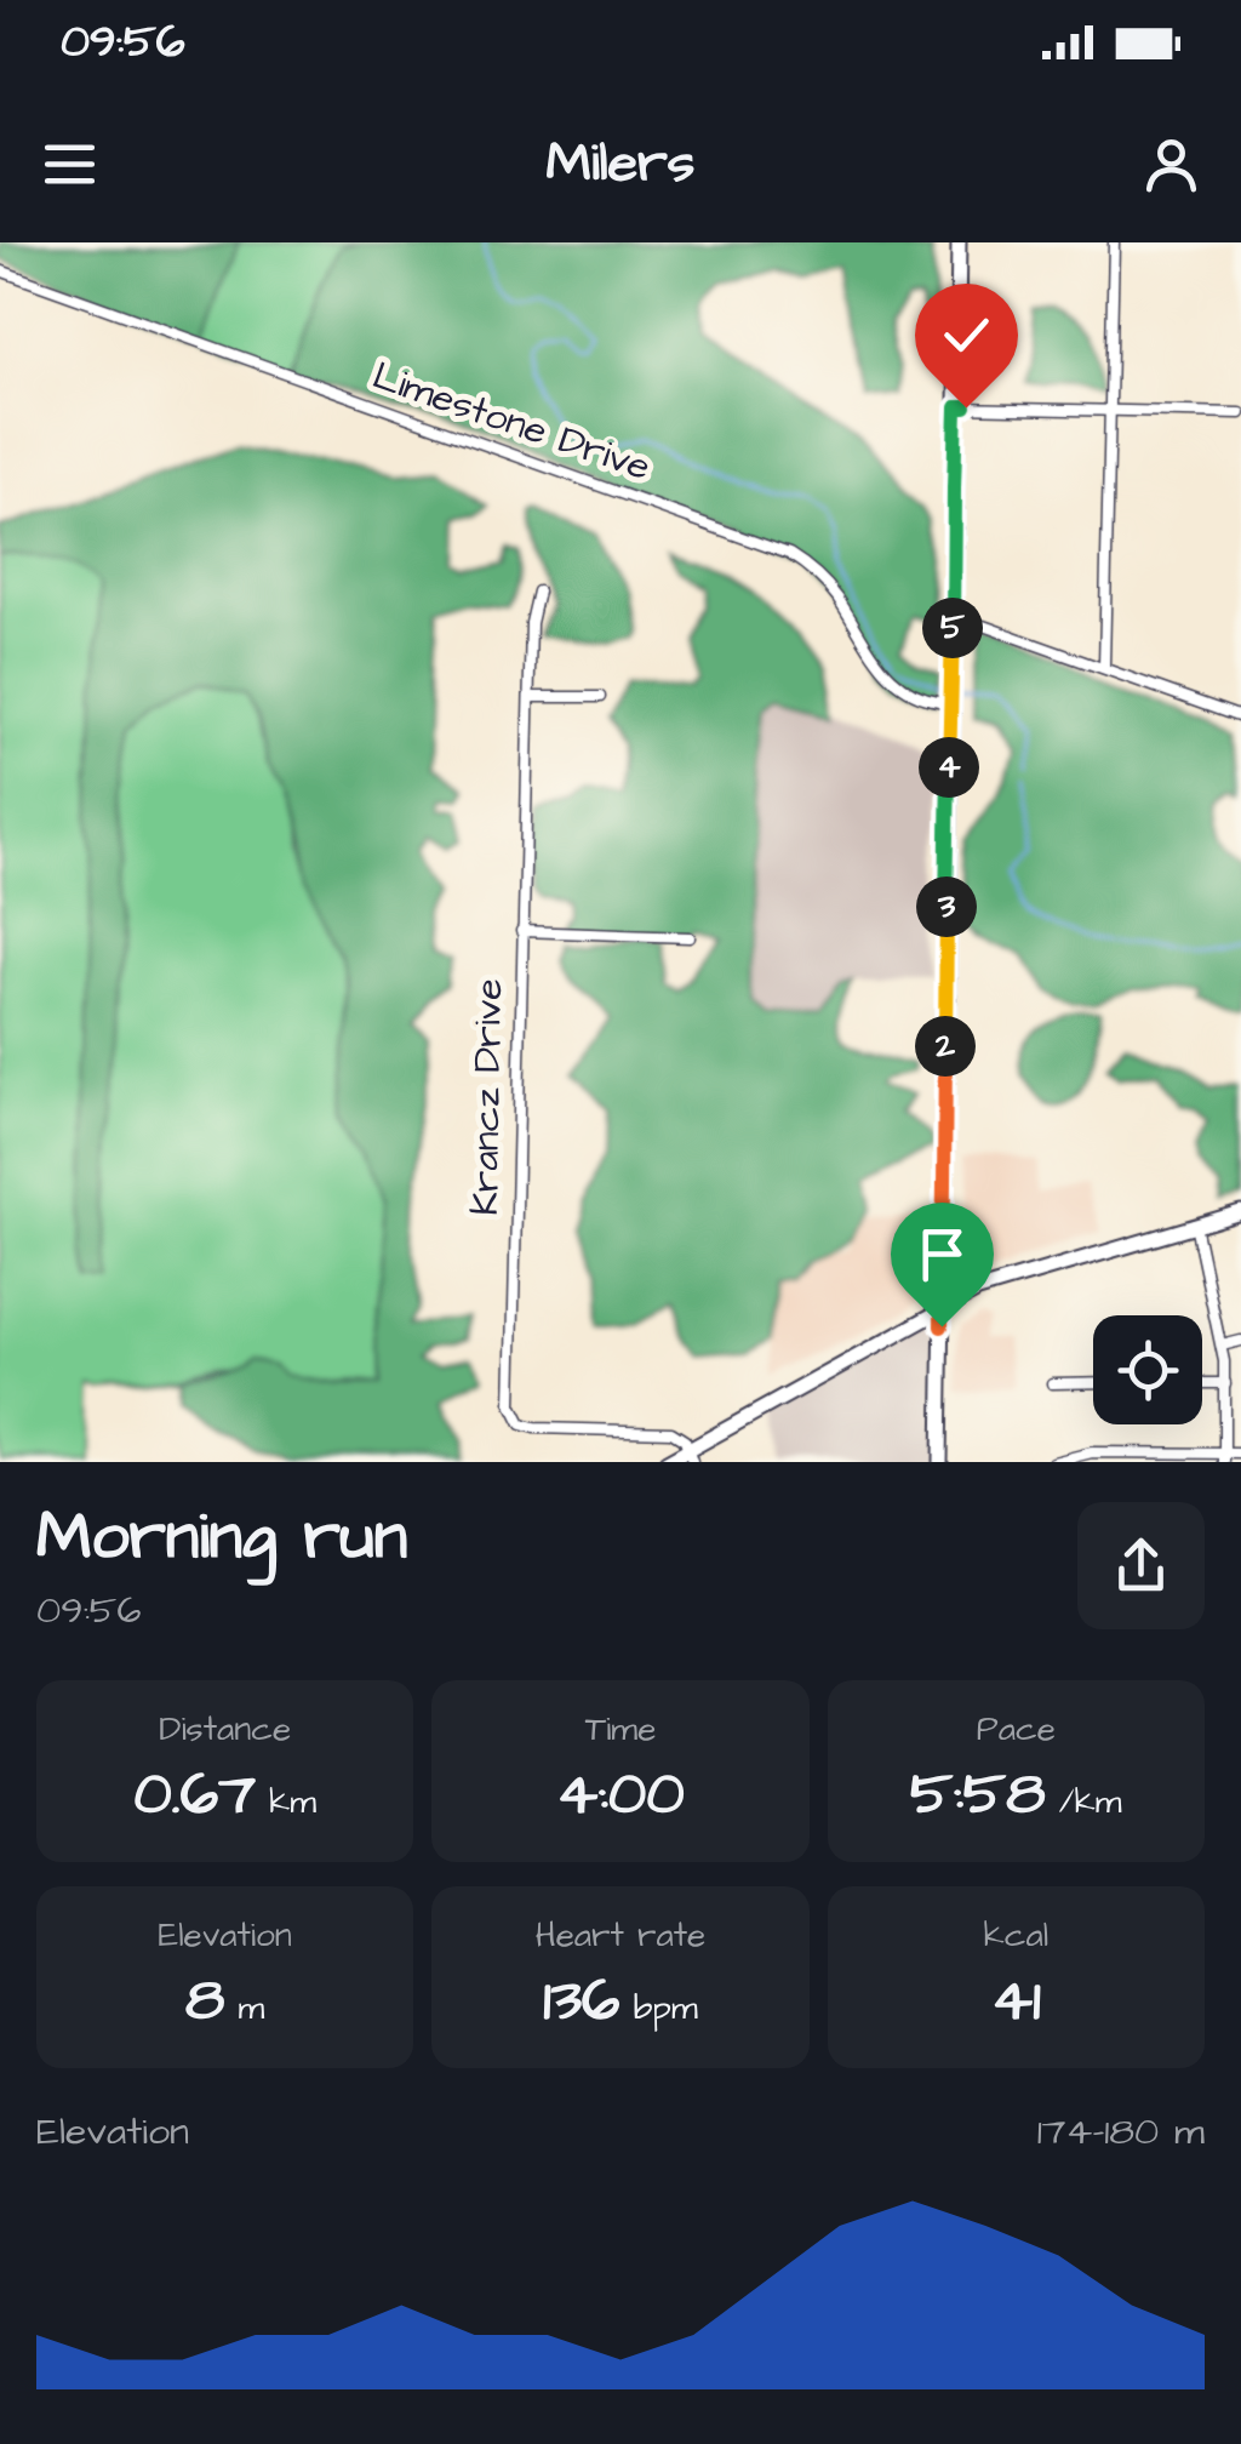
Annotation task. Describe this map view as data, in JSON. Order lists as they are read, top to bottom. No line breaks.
{"streets":{"street":["Limestone Drive","Krancz Drive"]},"page":{"status":"09:56","header":"Milers","pins":["5","4","3","2"],"heading":["Morning run","09:56"],"stats":[["Distance","0.67 km"],["Time","4:00"],["Pace","5:58 /km"],["Elevation","8 m"],["Heart rate","136 bpm"],["kcal","41"]],"chart":["Elevation","174–180 m"]}}
